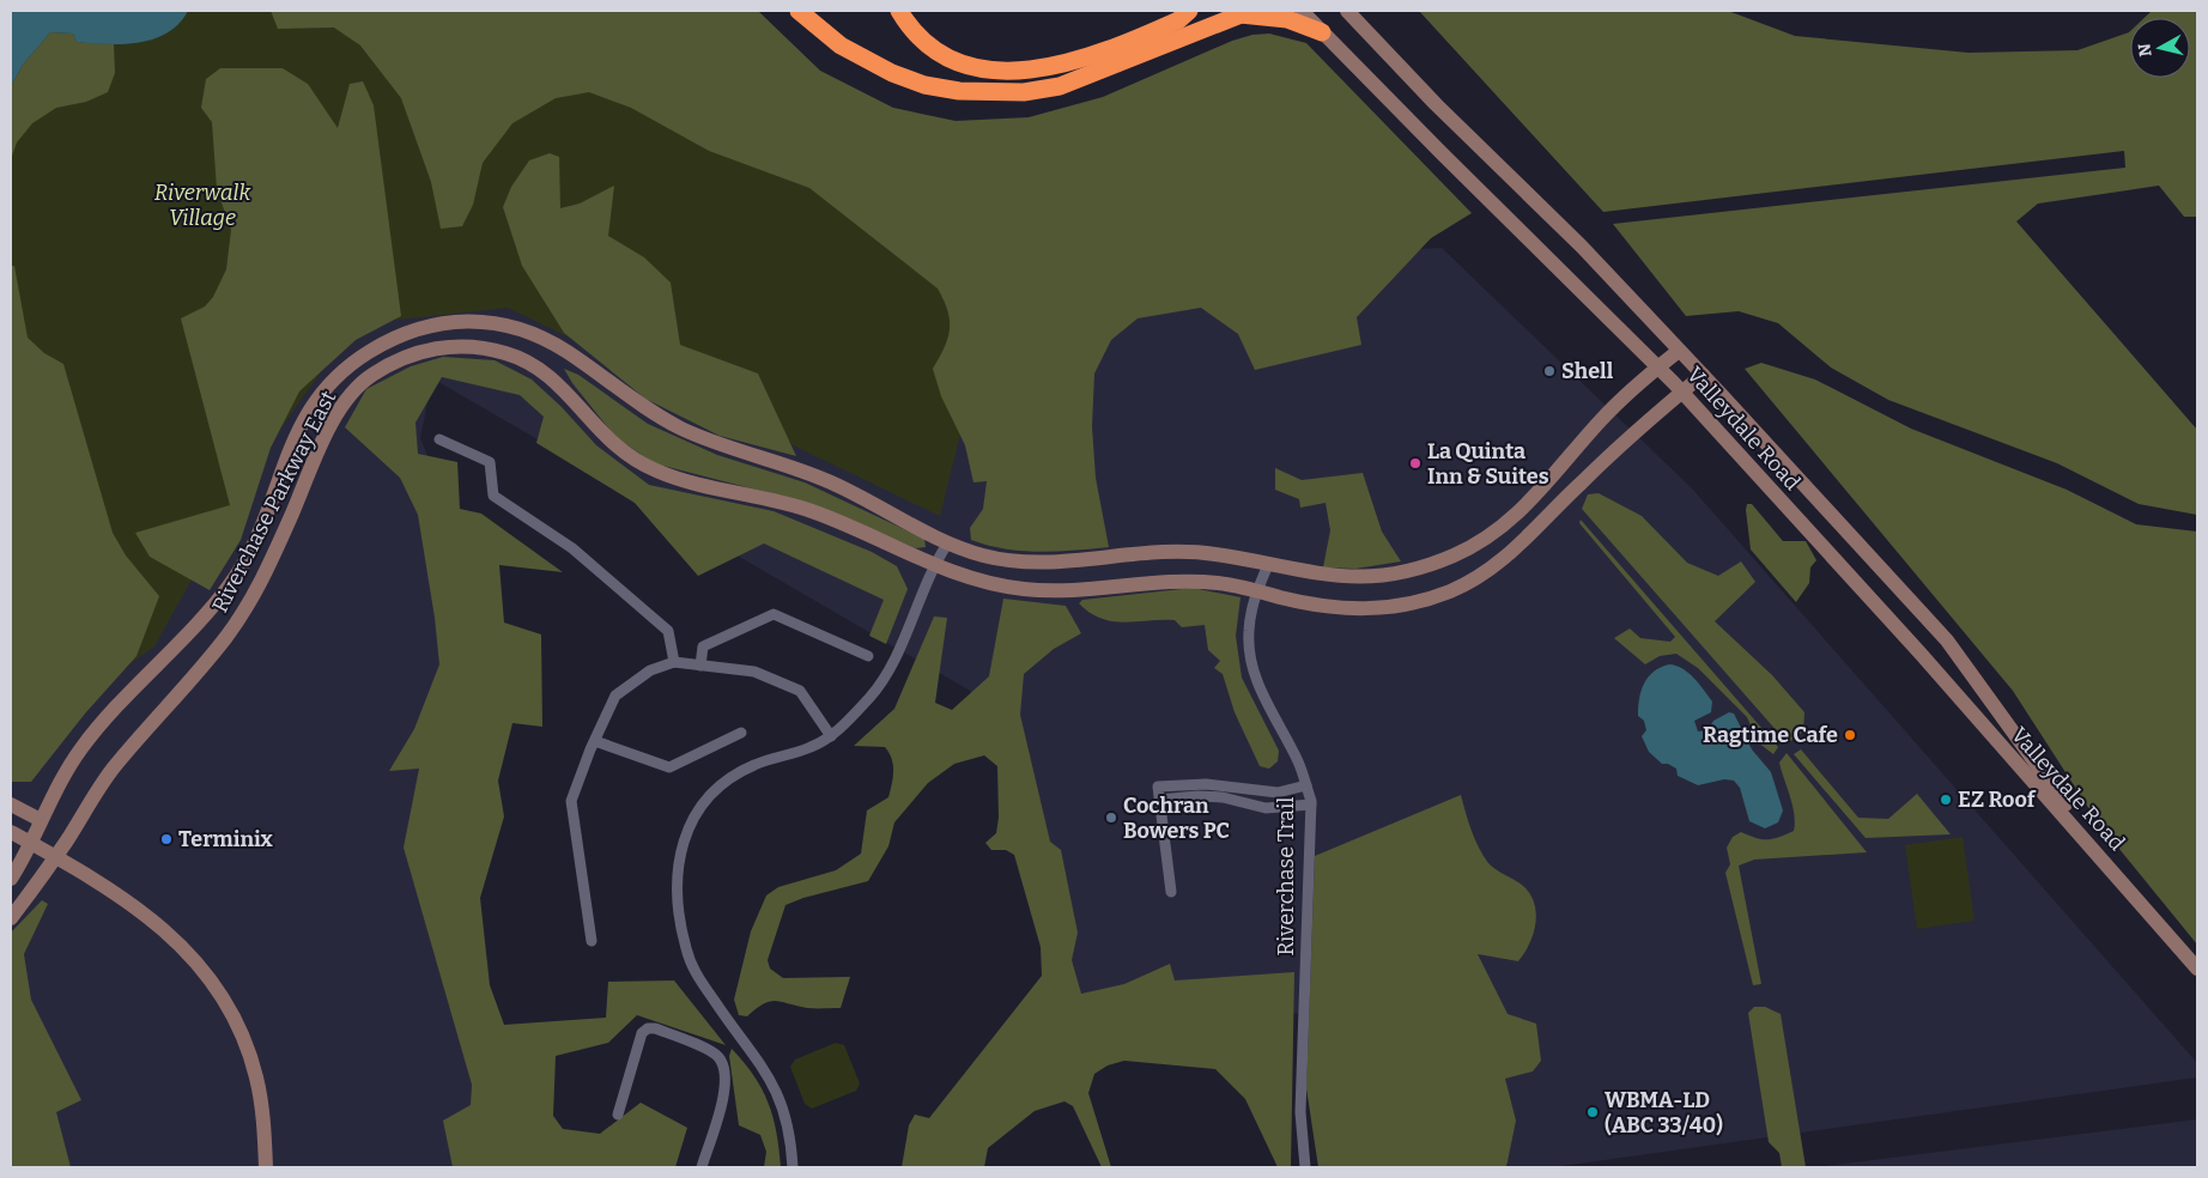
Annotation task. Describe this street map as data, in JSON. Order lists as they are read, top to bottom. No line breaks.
{"streets":{"street":["Valleydale Road","Riverchase Parkway East","Riverchase Trail"]},"crossings":[["Valleydale Road","Riverchase Parkway East"],["Riverchase Parkway East","Riverchase Trail"]],"parks":["Riverwalk Village"],"places":["Shell","La Quinta Inn & Suites","Ragtime Cafe","EZ Roof","Cochran Bowers PC","Terminix","WBMA-LD (ABC 33/40)"],"north":"left"}
